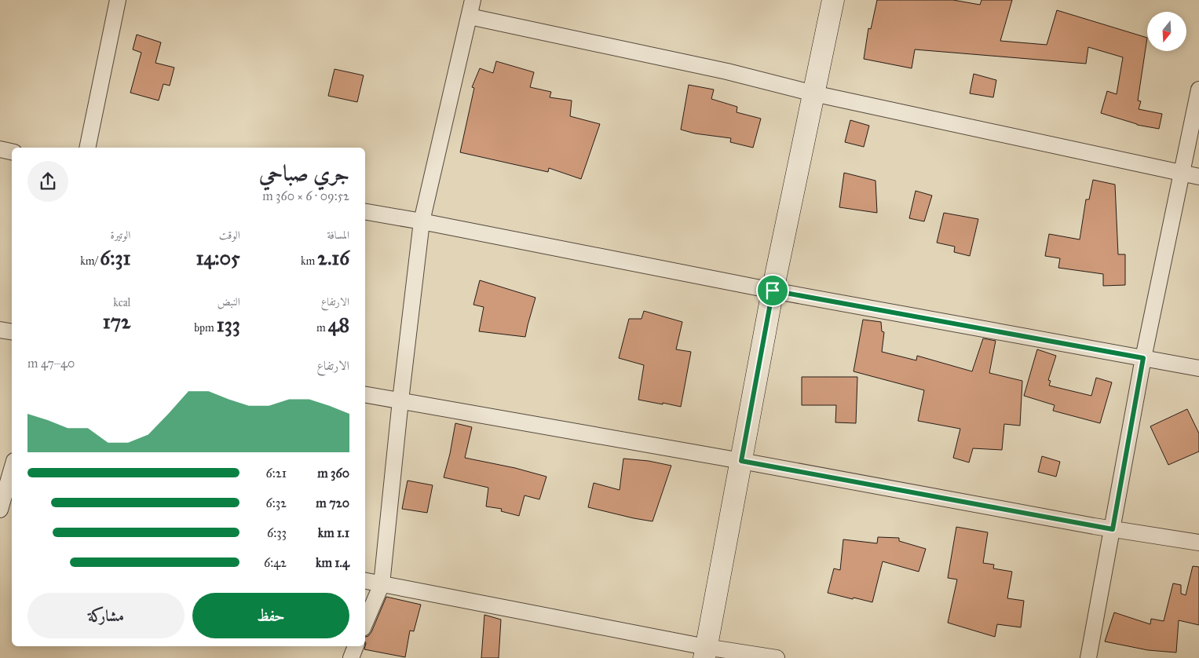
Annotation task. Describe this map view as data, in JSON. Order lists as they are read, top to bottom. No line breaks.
{"north":"bottom","page":{"heading":["جري صباحي","09:52 · 6 × 360 m"],"stats":[["المسافة","2.16 km"],["الوقت","14:05"],["الوتيرة","6:31 /km"],["الارتفاع","48 m"],["النبض","133 bpm"],["kcal","172"]],"chart":["الارتفاع","40–47 m"],"list":[{"name":"360 m","note":"6:21"},{"name":"720 m","note":"6:32"},{"name":"1.1 km","note":"6:33"},{"name":"1.4 km","note":"6:42"}],"buttons":["حفظ","مشاركة"]}}
